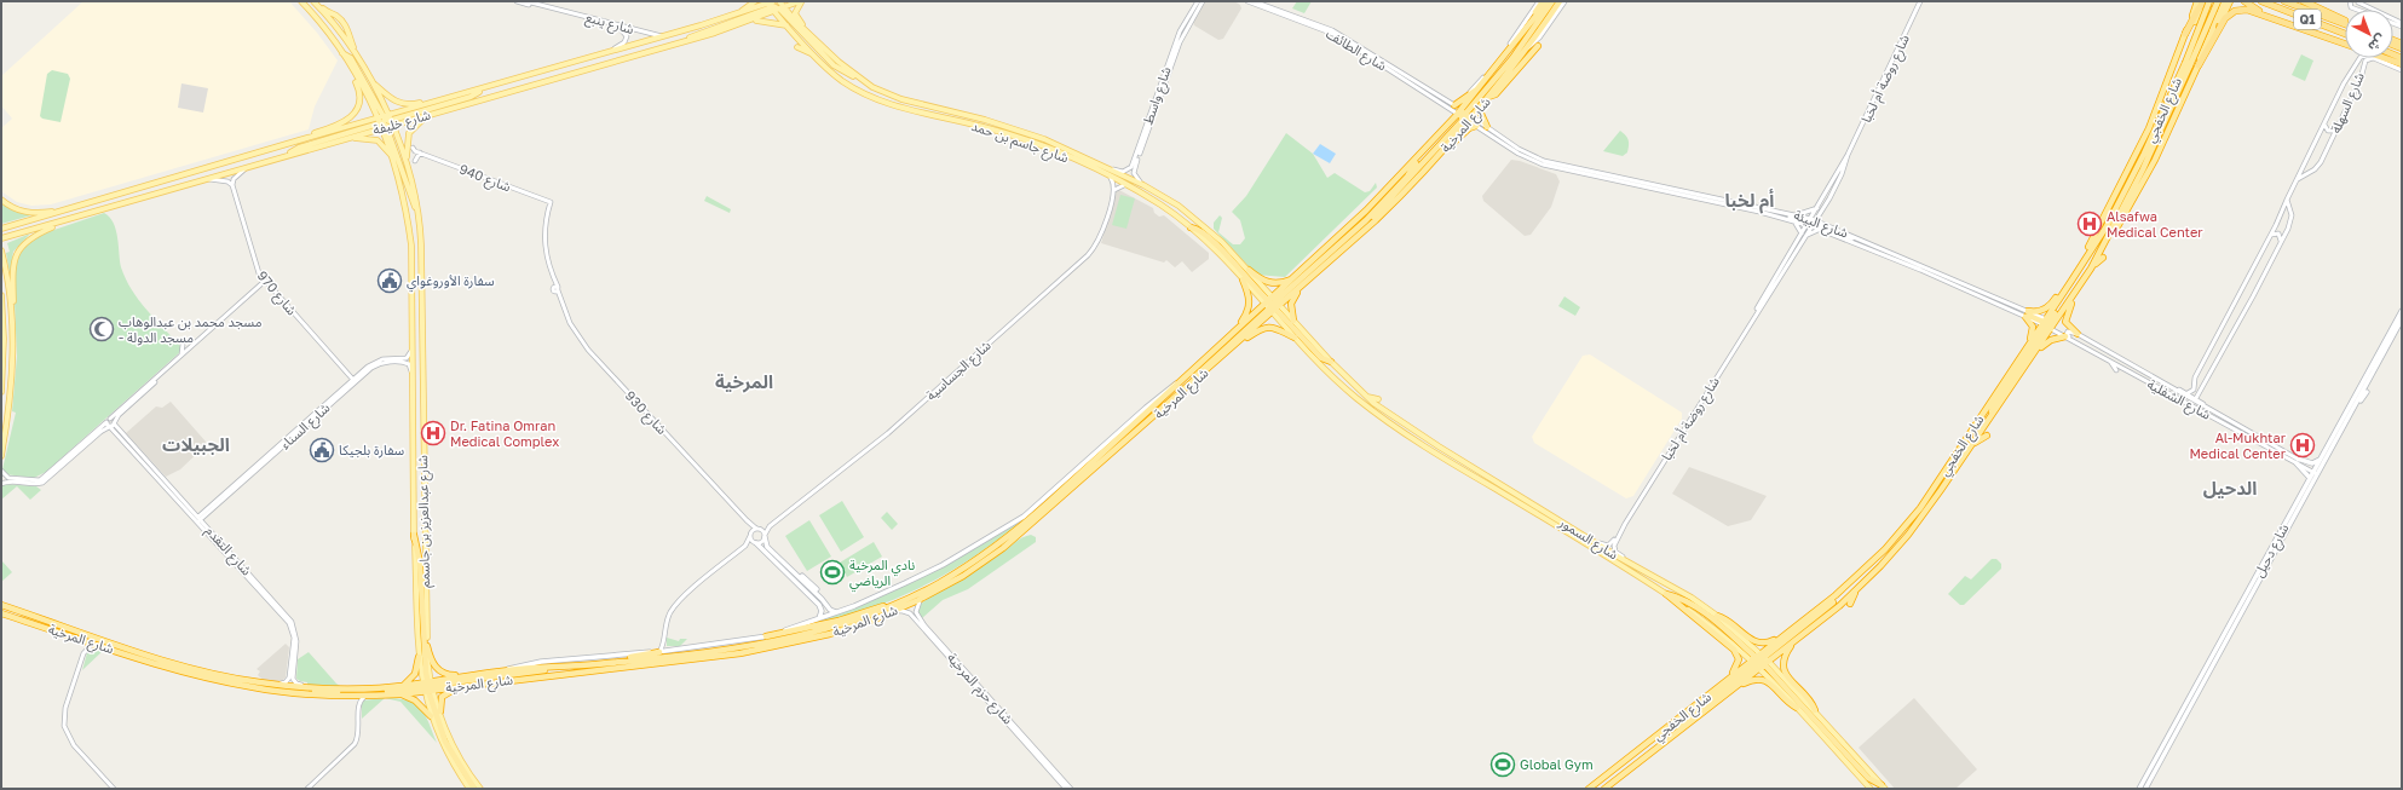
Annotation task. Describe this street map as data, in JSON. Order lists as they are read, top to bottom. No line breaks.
{"streets":{"highway":["Q1","شارع الخفجي","شارع المرخية"],"main road":["شارع خليفة","شارع جاسم بن حمد","شارع عبدالعزيز بن جاسمم","شارع السمور","شارع دحيل"],"street":["شارع ينبع","شارع الطائف","شارع روضة أم لخبا","شارع واسط","شارع السهلة","شارع 940","شارع البيئة","شارع 970","شارع الجساسية","شارع الشفلية","شارع 930","شارع السناء","شارع التقدم","شارع حزم المرخية"]},"crossings":[["شارع ينبع","شارع خليفة"],["شارع الطائف","شارع المرخية"],["شارع الطائف","شارع البيئة"],["شارع روضة أم لخبا","شارع البيئة"],["شارع روضة أم لخبا","شارع السمور"],["شارع واسط","شارع جاسم بن حمد"],["شارع الخفجي","شارع الشفلية"],["شارع الخفجي","شارع السمور"],["شارع خليفة","شارع جاسم بن حمد"],["شارع خليفة","شارع عبدالعزيز بن جاسمم"],["شارع المرخية","شارع جاسم بن حمد"],["شارع المرخية","شارع البيئة"],["شارع المرخية","شارع عبدالعزيز بن جاسمم"],["شارع المرخية","شارع السمور"],["شارع المرخية","شارع التقدم"],["شارع جاسم بن حمد","شارع السمور"],["شارع 940","شارع 930"],["شارع 970","شارع السناء"],["شارع الجساسية","شارع 930"],["شارع الشفلية","شارع دحيل"],["شارع السناء","شارع عبدالعزيز بن جاسمم"],["شارع السناء","شارع التقدم"]],"districts":["أم لخبا","المرخية","الجبيلات","الدحيل"],"places":{"hospital":["Alsafwa Medical Center","Dr. Fatina Omran Medical Complex","Al-Mukhtar Medical Center"],"public building":["سفارة الأوروغواي","سفارة بلجيكا"],"mosque":["مسجد محمد بن عبدالوهاب - مسجد الدولة"],"sports":["نادي المرخية الرياضي","Global Gym"]},"north":"bottom right"}
